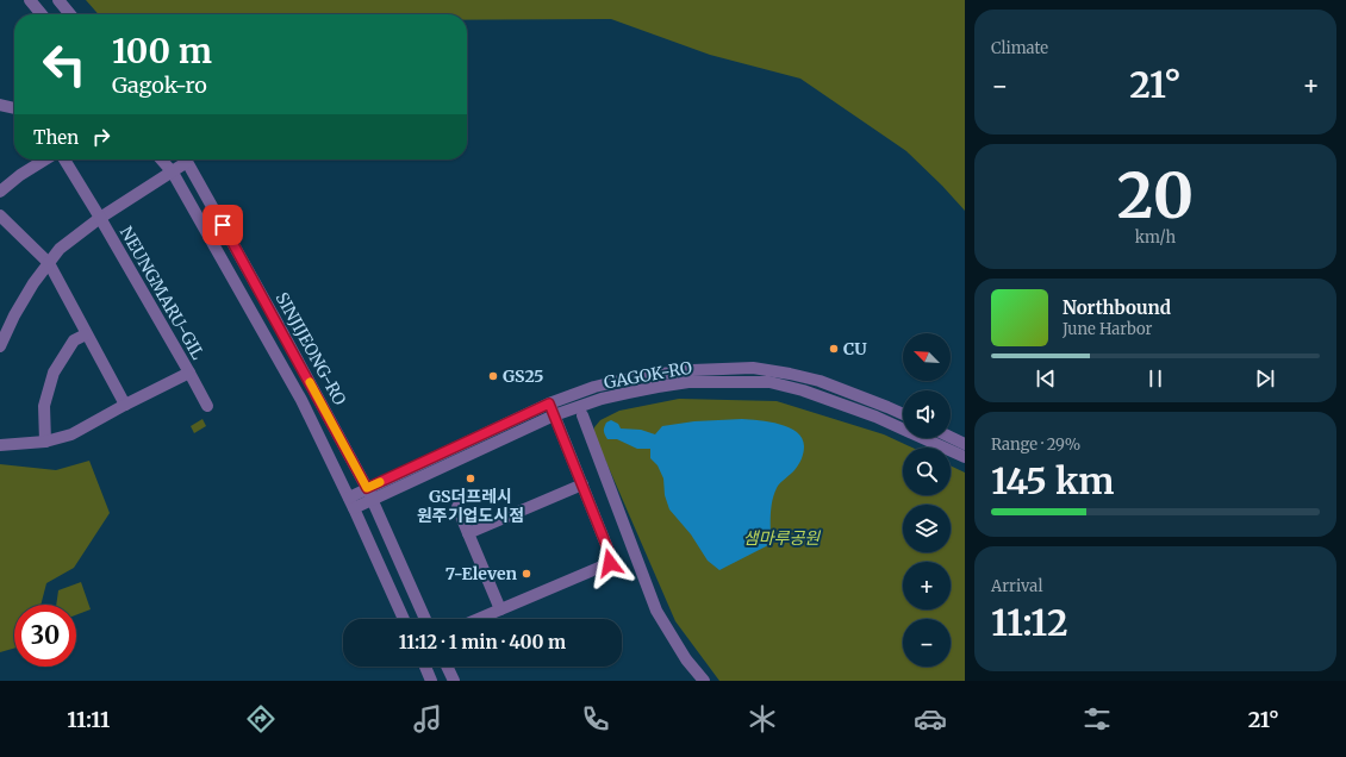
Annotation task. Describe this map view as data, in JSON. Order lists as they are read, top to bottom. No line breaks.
{"streets":{"street":["NEUNGMARU-GIL","SINJIJEONG-RO","GAGOK-RO"]},"crossings":[["NEUNGMARU-GIL","SINJIJEONG-RO"],["SINJIJEONG-RO","GAGOK-RO"]],"parks":["샘마루공원"],"places":["CU","GS25","GS더프레시 원주기업도시점","7-Eleven"],"north":"top left","page":{"tile":["Climate",["20","km/h"],["Range · 29%","145 km"],["Arrival","11:12"]],"turn":["100 m","Gagok-ro"],"heat":["−","21°","+"],"then":"Then","song":["Northbound","June Harbor"],"map_buttons":["+","−"],"limit":"30","trip":"11:12 · 1 min · 400 m","tabs":["11:11","21°"]}}
